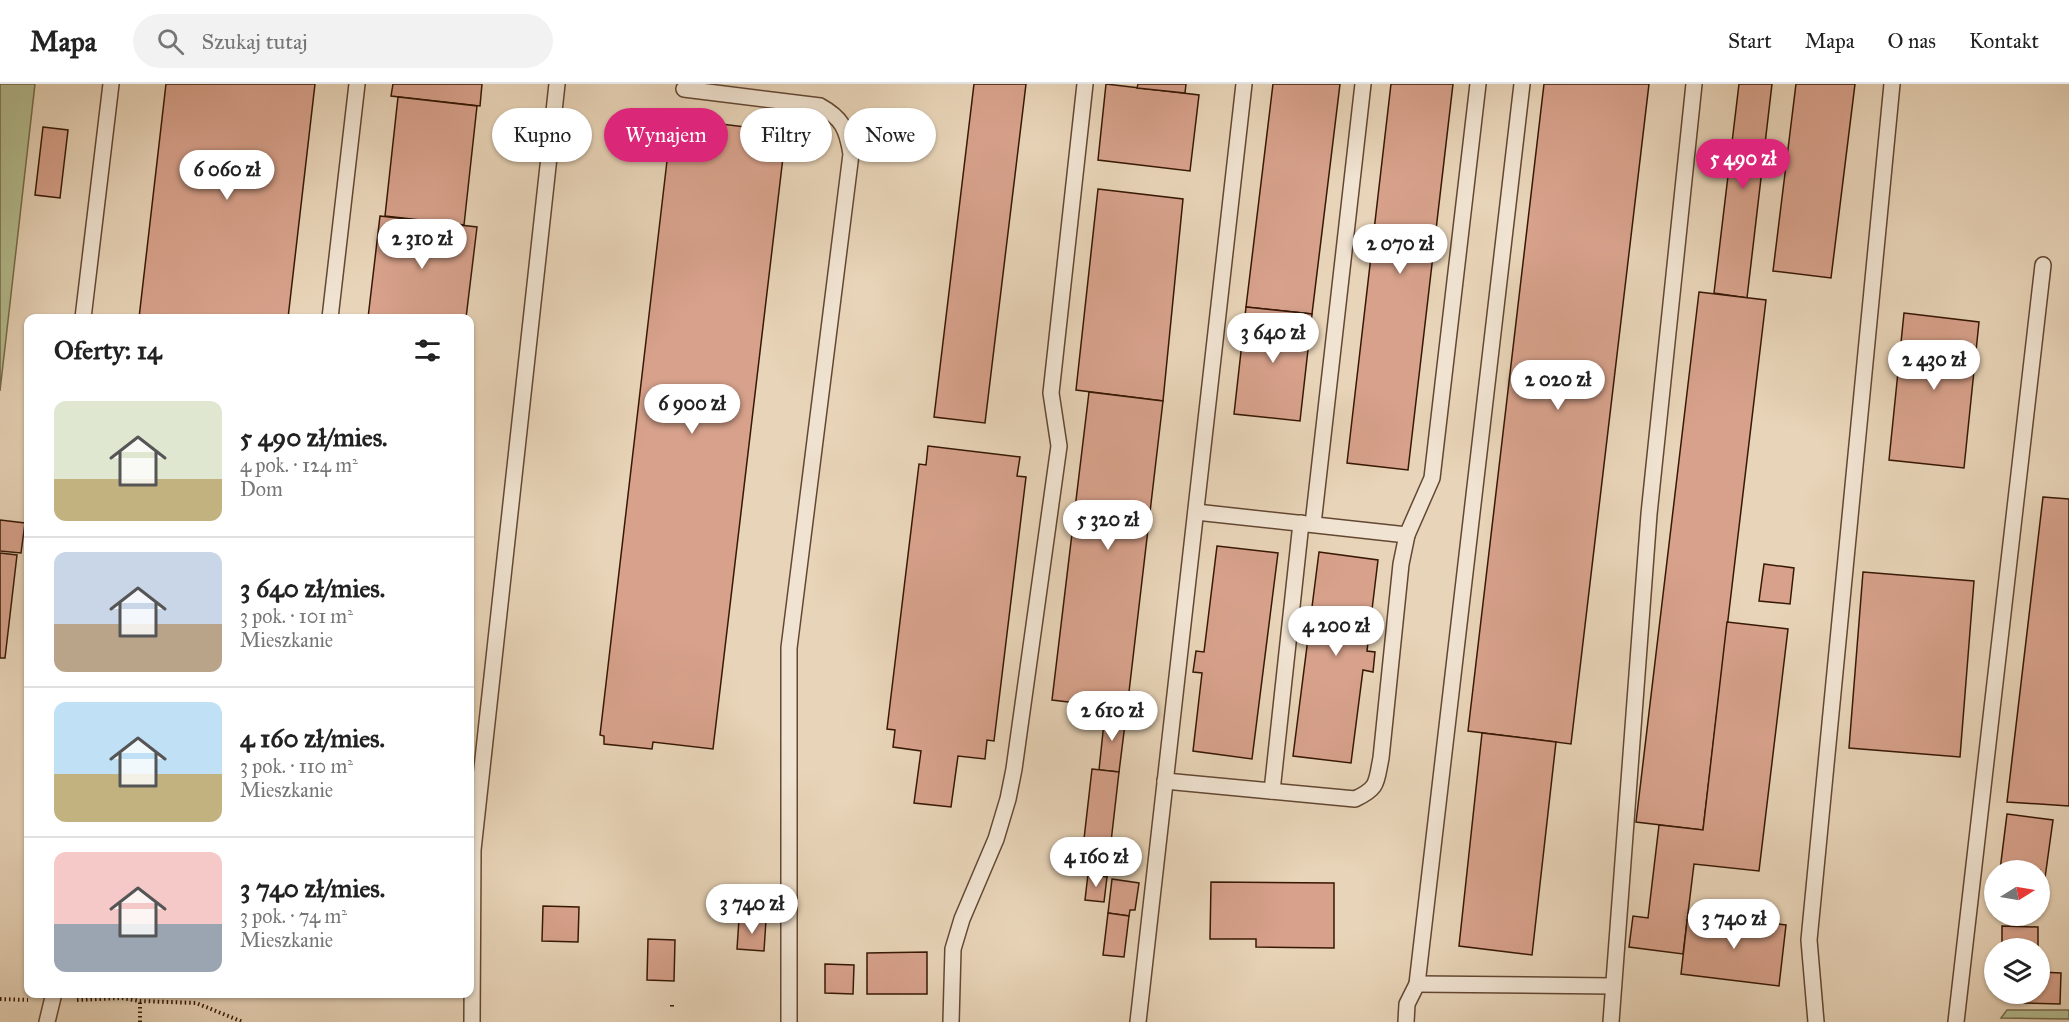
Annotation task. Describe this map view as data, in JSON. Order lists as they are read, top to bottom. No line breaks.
{"north":"right","page":{"header":"Mapa","search":"Szukaj tutaj","nav":["Start","Mapa","O nas","Kontakt"],"chip":["Kupno","Wynajem","Filtry","Nowe"],"price":["5 490 zł","6 060 zł","2 310 zł","2 070 zł","3 640 zł","2 430 zł","2 020 zł","6 900 zł","5 320 zł","4 200 zł","2 610 zł","4 160 zł","3 740 zł","3 740 zł"],"heading":"Oferty: 14","list":[{"name":"5 490 zł/mies.","note":"4 pok. · 124 m² · Dom"},{"name":"3 640 zł/mies.","note":"3 pok. · 101 m² · Mieszkanie"},{"name":"4 160 zł/mies.","note":"3 pok. · 110 m² · Mieszkanie"},{"name":"3 740 zł/mies.","note":"3 pok. · 74 m² · Mieszkanie"}]}}
